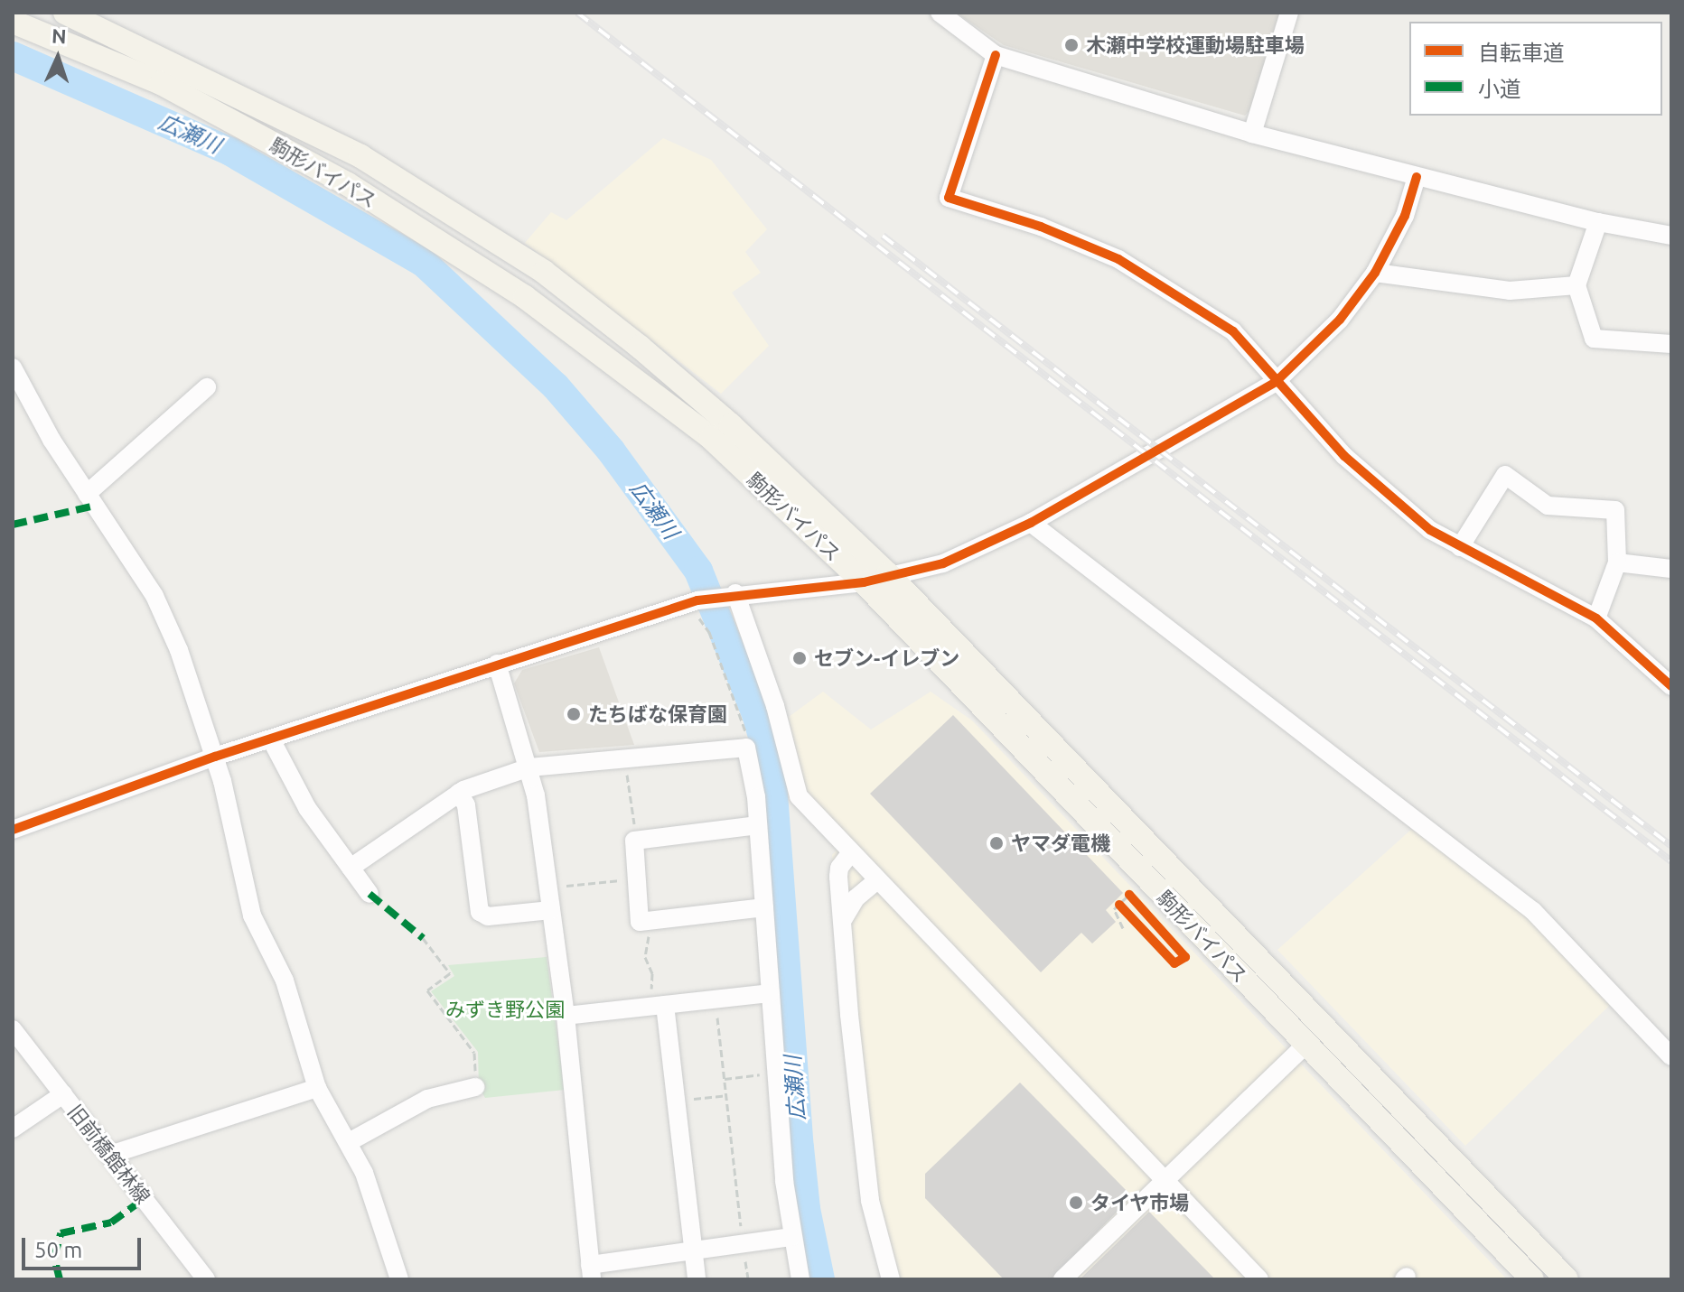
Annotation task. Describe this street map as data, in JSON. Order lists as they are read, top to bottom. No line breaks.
{"streets":{"main road":["駒形バイパス"],"street":["旧前橋館林線"]},"water":["広瀬川"],"parks":["みずき野公園"],"places":["木瀬中学校運動場駐車場","セブン-イレブン","たちばな保育園","ヤマダ電機","タイヤ市場"],"legend":["自転車道","小道"],"scale_bar":"50 m","north":"top"}
